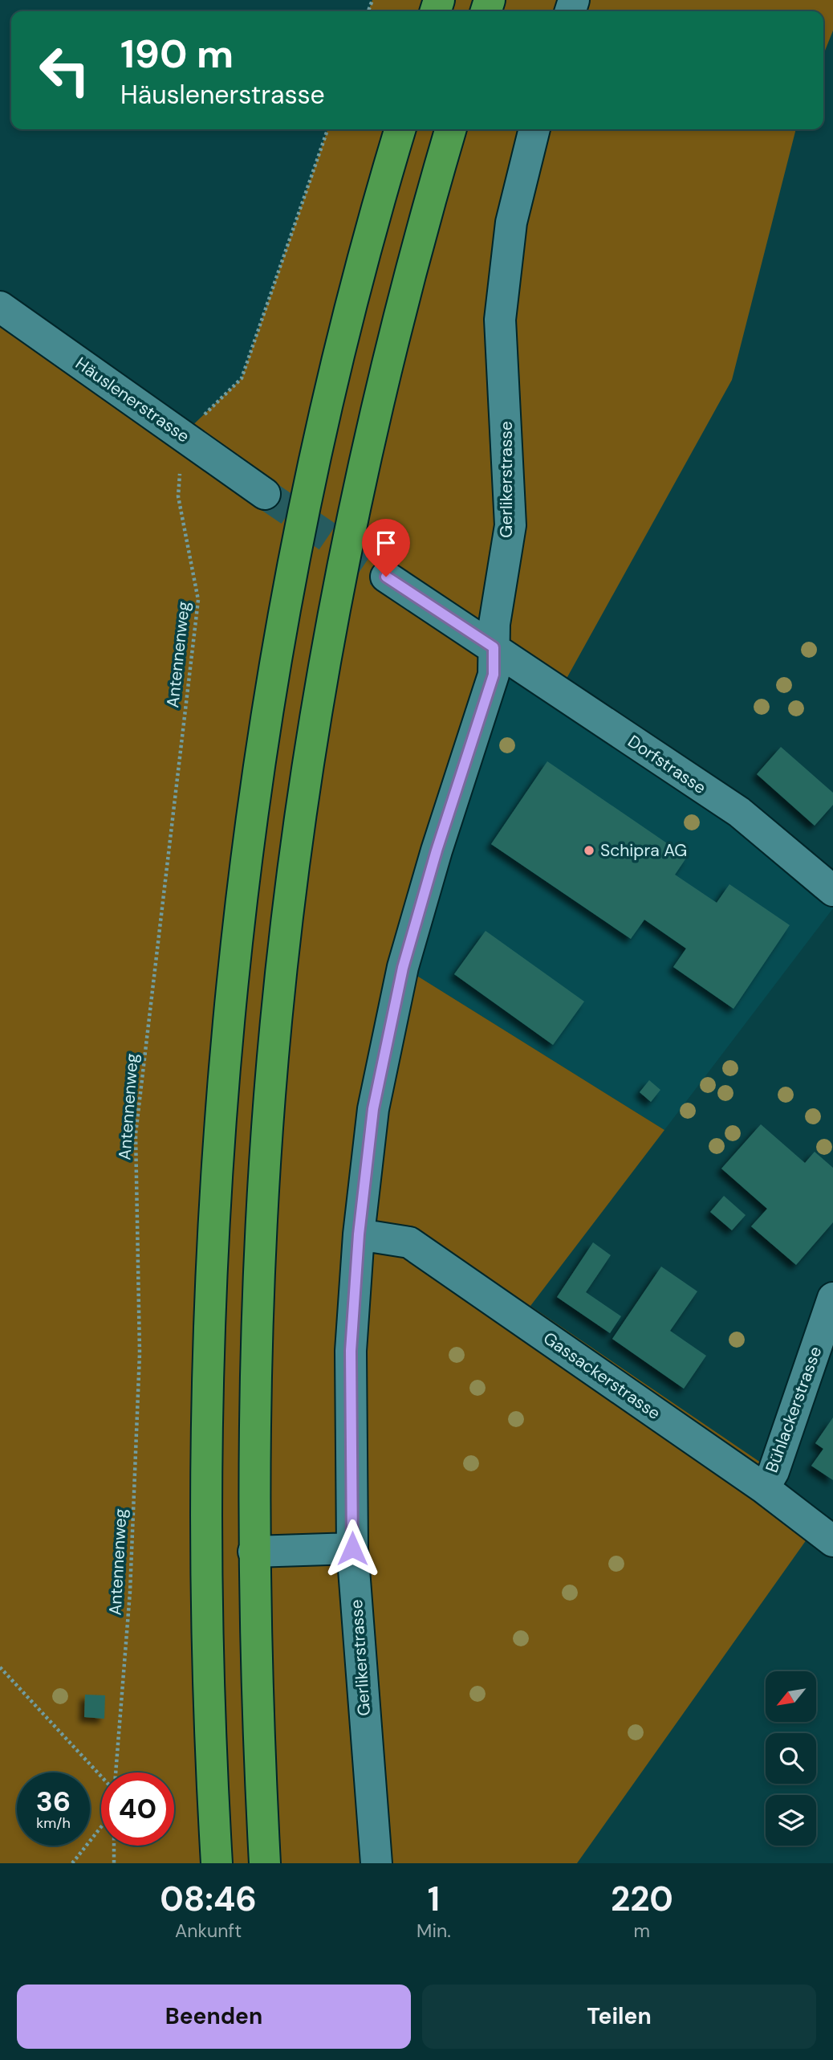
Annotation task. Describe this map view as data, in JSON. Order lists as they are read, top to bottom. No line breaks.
{"streets":{"street":["Häuslenerstrasse","Gerlikerstrasse","Dorfstrasse","Gassackerstrasse","Bühlackerstrasse"],"path":["Antennenweg"]},"crossings":[["Häuslenerstrasse","Antennenweg"],["Gerlikerstrasse","Dorfstrasse"],["Gerlikerstrasse","Gassackerstrasse"],["Gassackerstrasse","Bühlackerstrasse"]],"places":["Schipra AG"],"north":"bottom left","page":{"turn":["190 m","Häuslenerstrasse"],"speed":"36 km/h","limit":"40","eta":["08:46","Ankunft","1","Min.","220","m"],"buttons":["Beenden","Teilen"]}}
